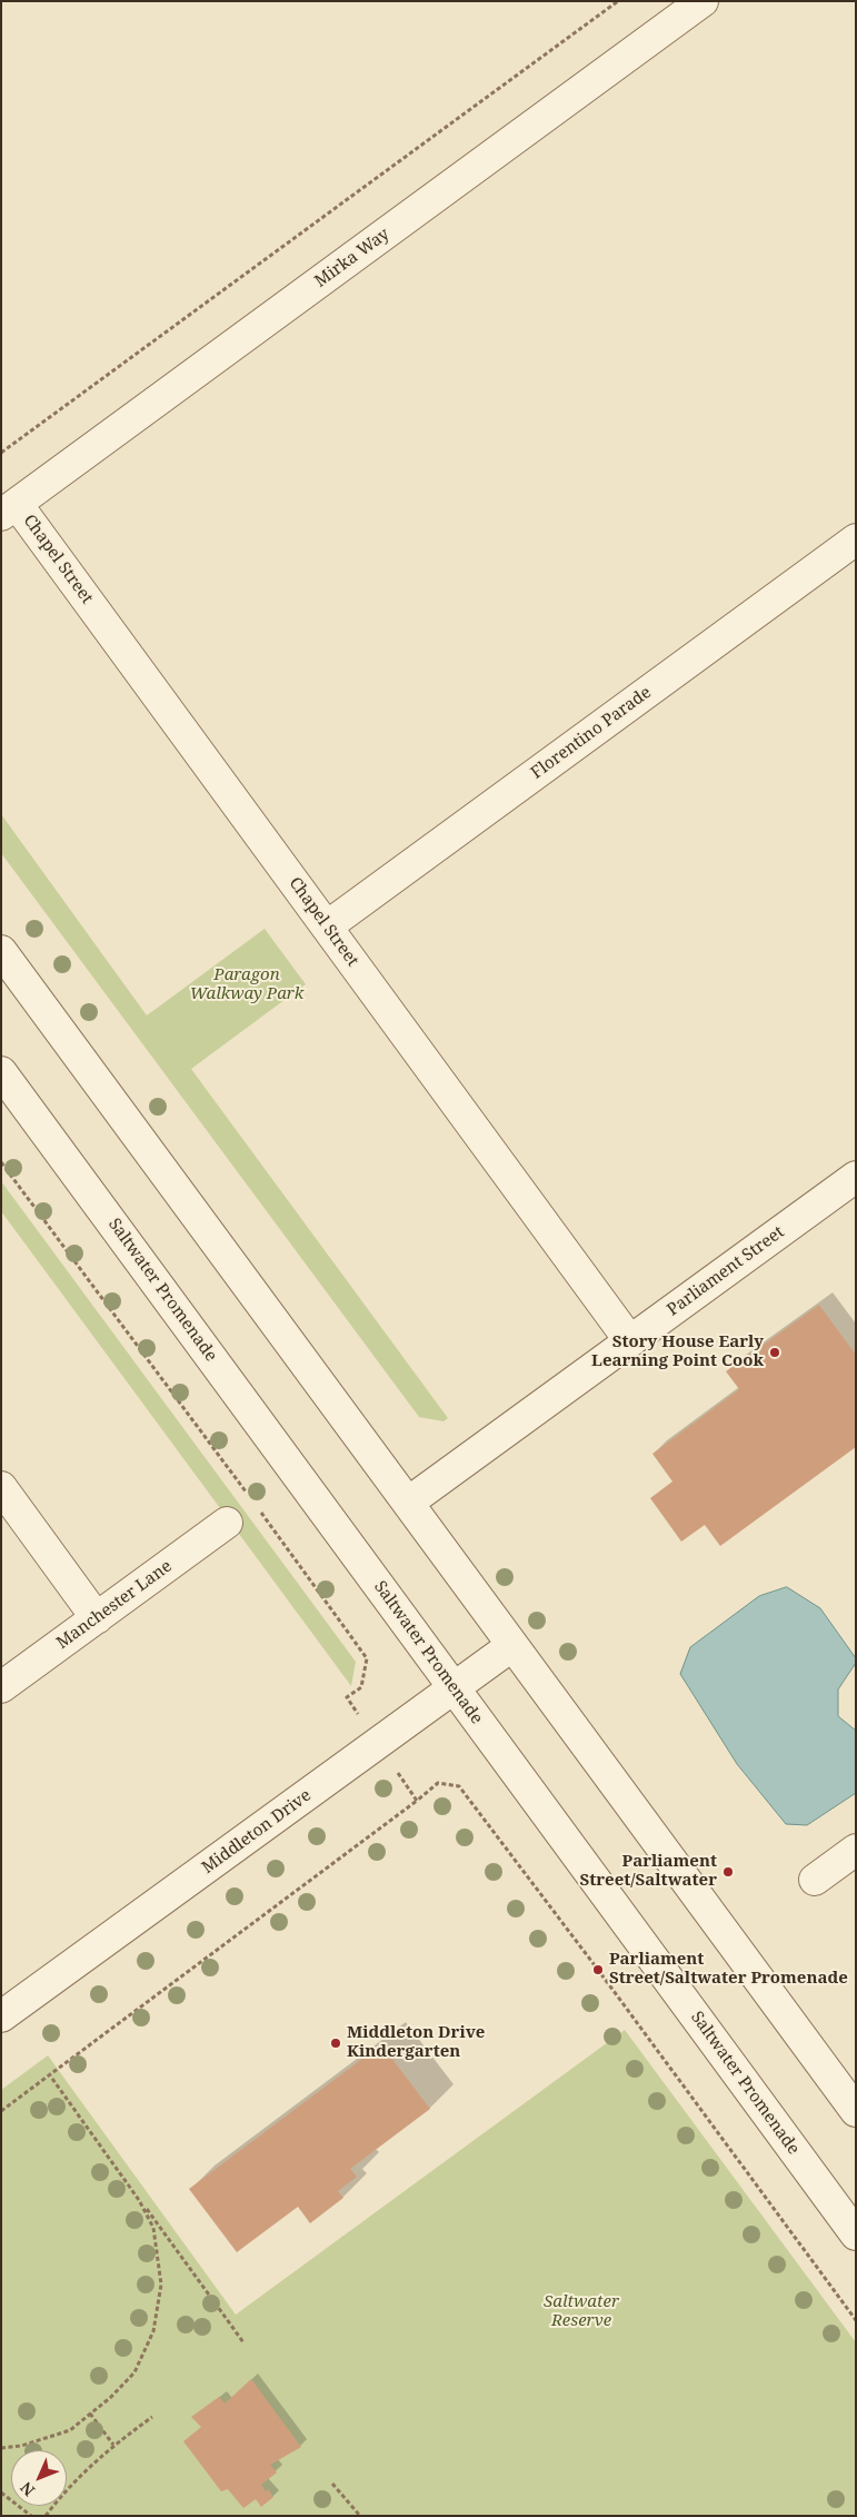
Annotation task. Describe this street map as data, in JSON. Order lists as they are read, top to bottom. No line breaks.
{"streets":{"street":["Mirka Way","Chapel Street","Florentino Parade","Parliament Street","Saltwater Promenade","Manchester Lane","Middleton Drive"]},"crossings":[["Mirka Way","Chapel Street"],["Chapel Street","Florentino Parade"],["Chapel Street","Parliament Street"],["Saltwater Promenade","Middleton Drive"]],"parks":["Paragon Walkway Park","Saltwater Reserve"],"places":["Story House Early Learning Point Cook","Parliament Street/Saltwater","Parliament Street/Saltwater Promenade","Middleton Drive Kindergarten"],"north":"bottom left"}
